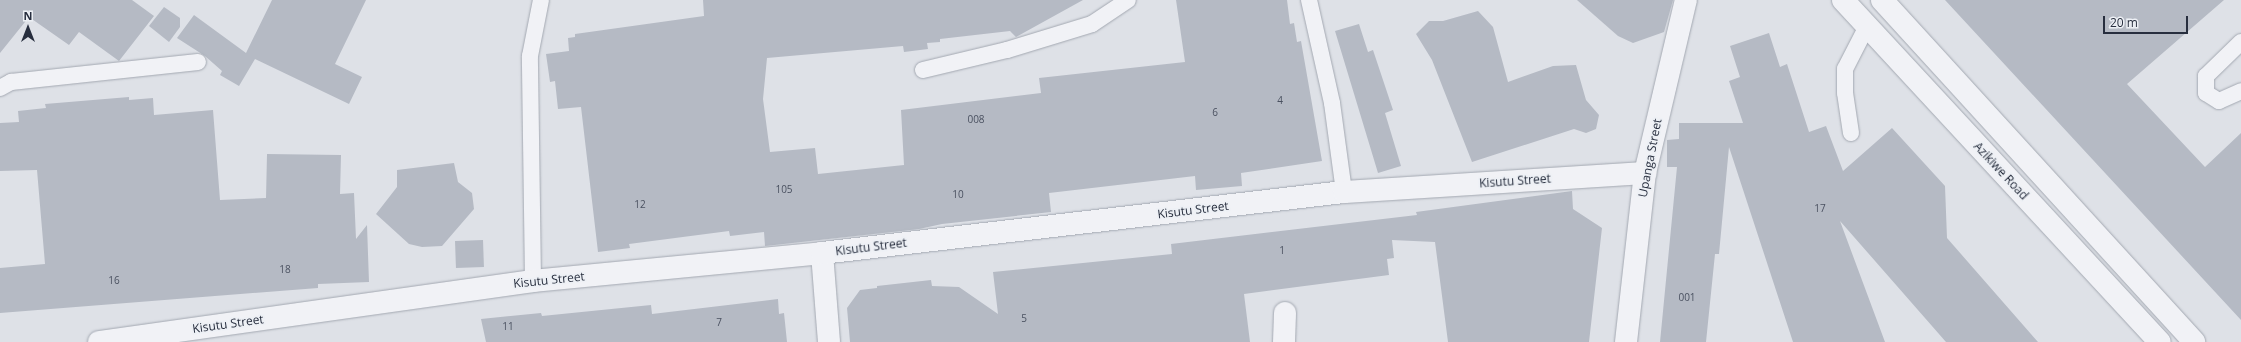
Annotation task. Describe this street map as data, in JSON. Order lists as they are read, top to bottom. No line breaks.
{"streets":{"street":["Upanga Street","Azikiwe Road","Kisutu Street"]},"crossings":[["Upanga Street","Kisutu Street"]],"house_numbers":["4","6","008","105","10","12","17","1","18","16","001","5","7","11"],"scale_bar":"20 m","north":"top"}
